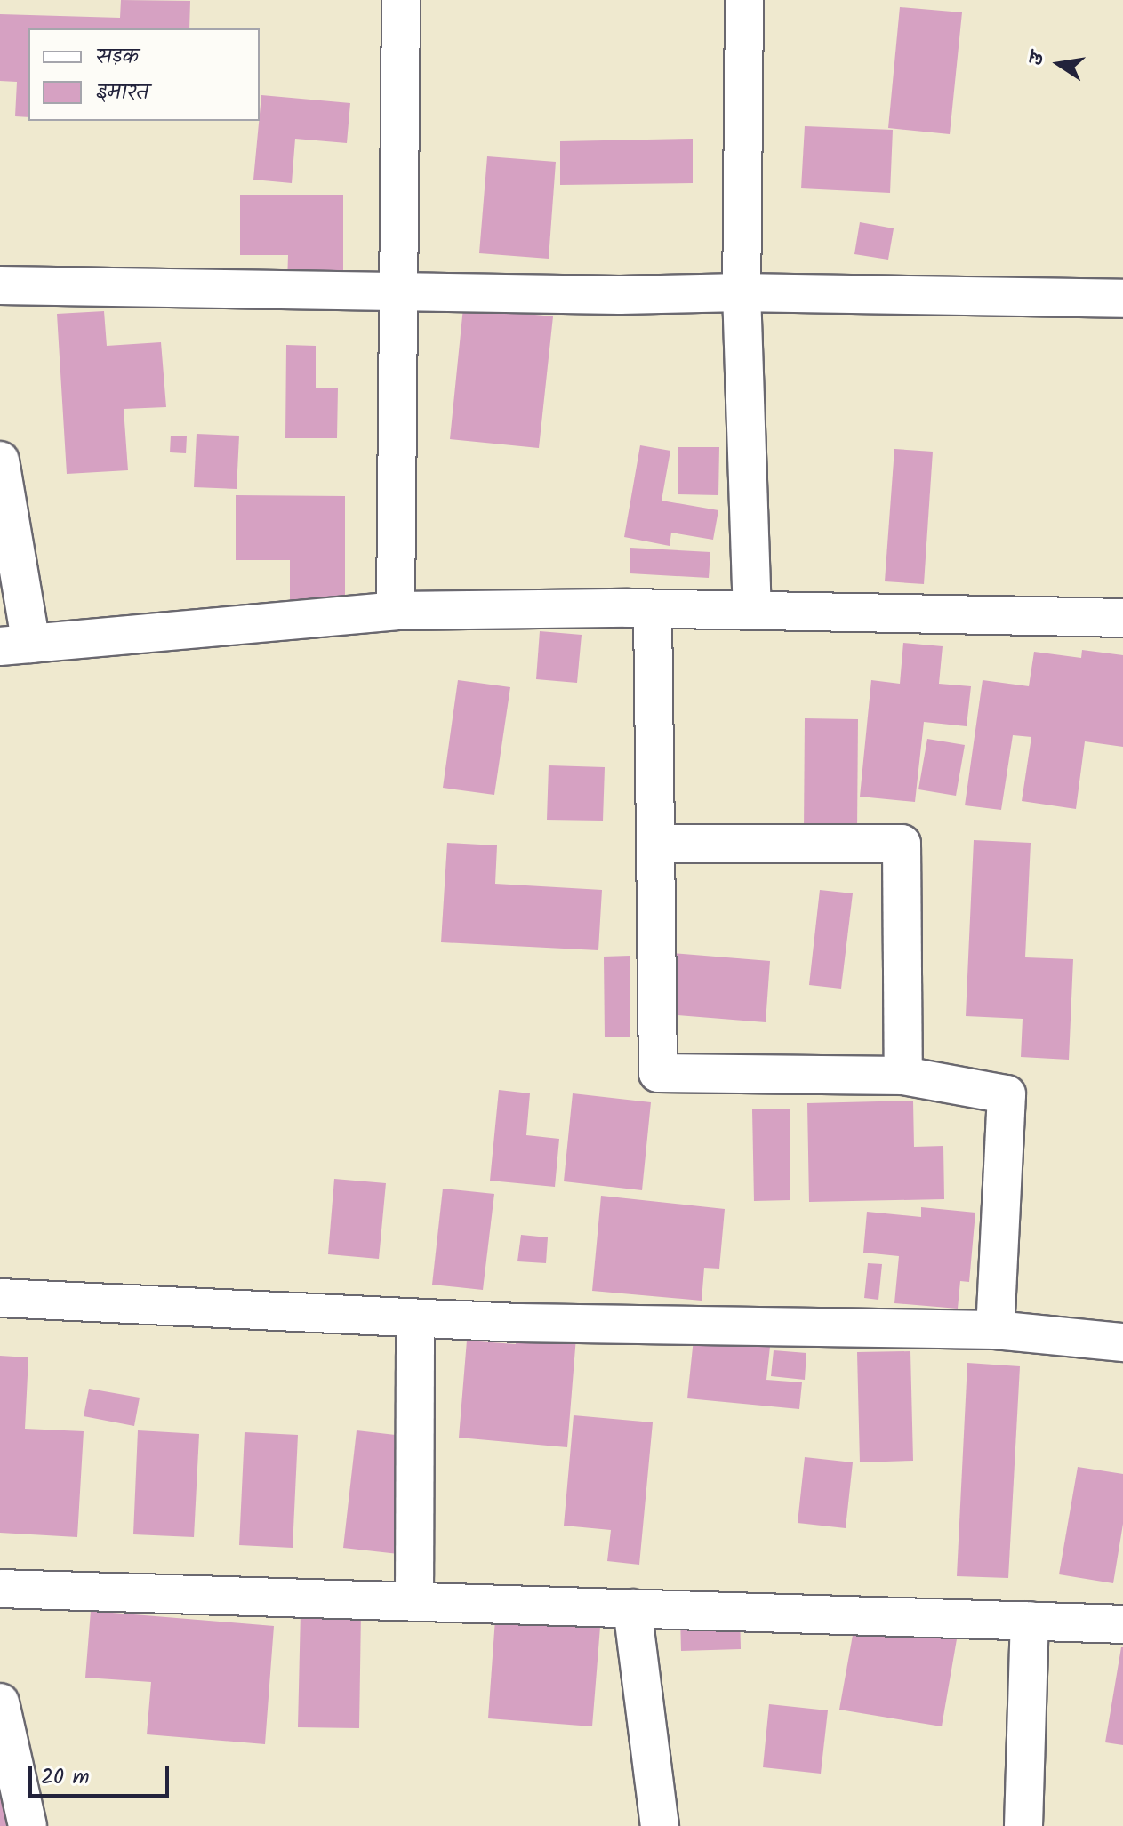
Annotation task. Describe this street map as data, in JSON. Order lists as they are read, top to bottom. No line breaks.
{"legend":["सड़क","इमारत"],"scale_bar":"20 m","north":"left"}
